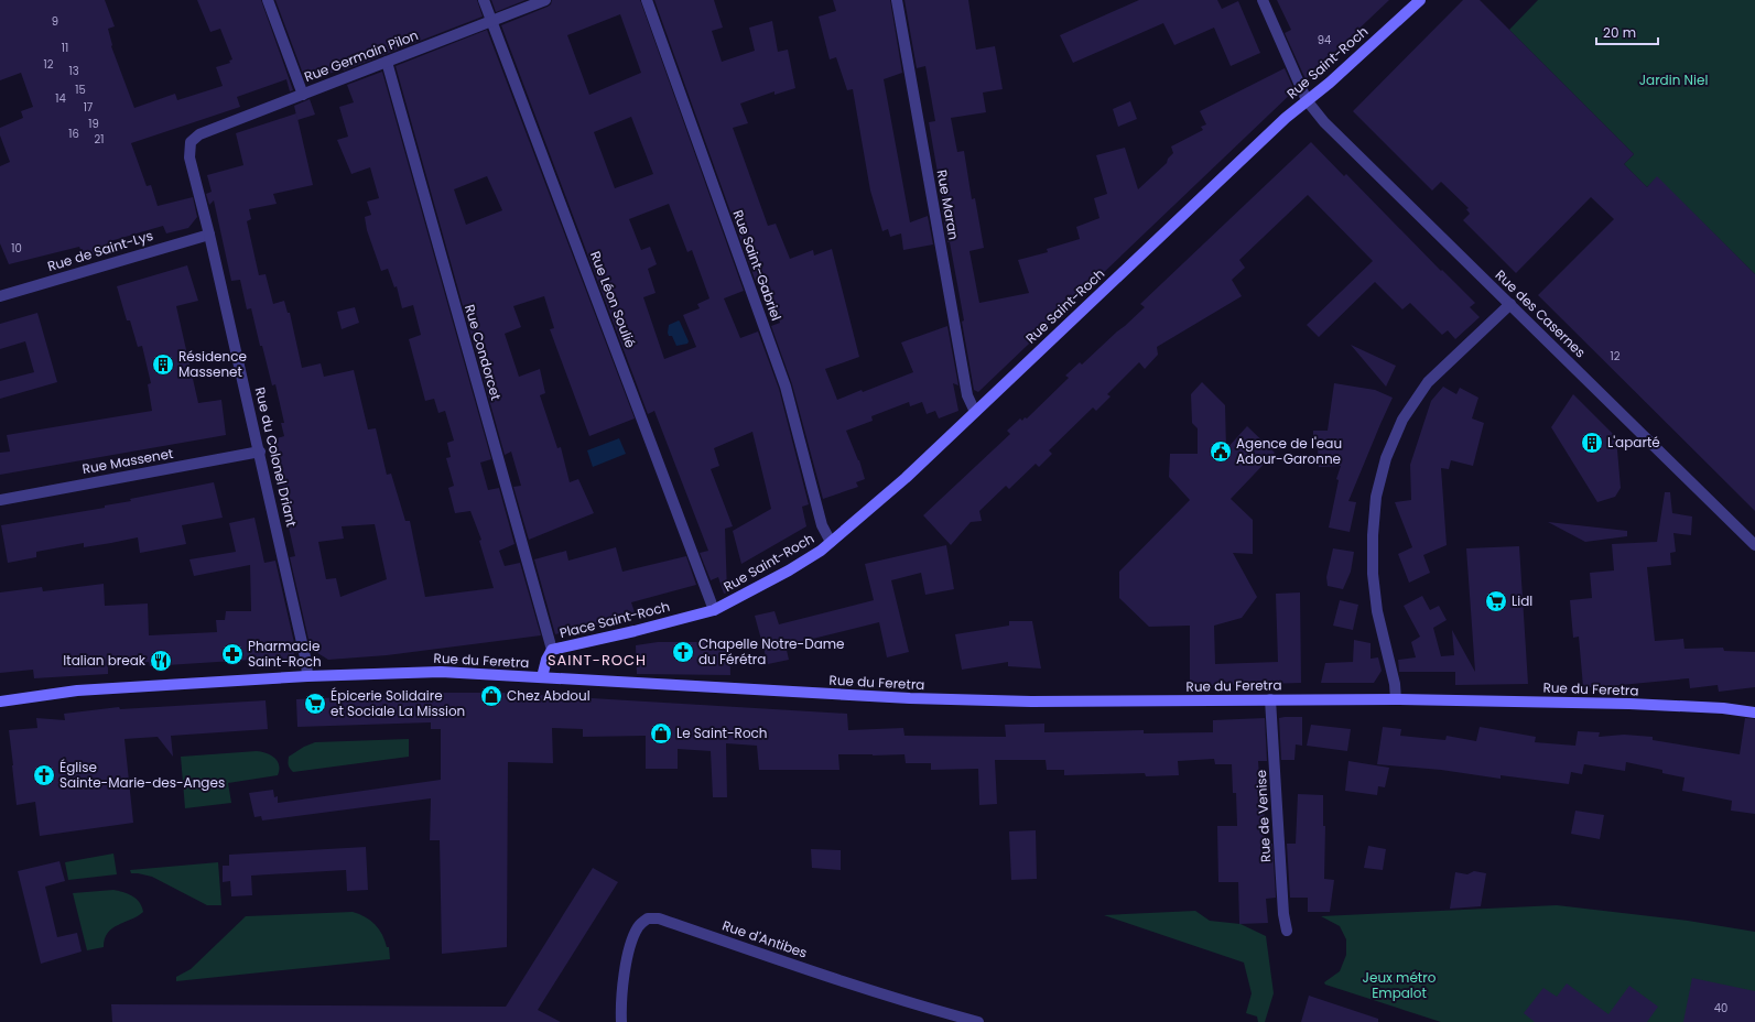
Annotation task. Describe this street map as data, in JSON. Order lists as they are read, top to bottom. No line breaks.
{"streets":{"street":["Rue Germain Pilon","Rue Saint-Roch","Rue Maran","Rue de Saint-Lys","Rue Saint-Gabriel","Rue Léon Soulié","Rue des Casernes","Rue Condorcet","Rue du Colonel Driant","Rue Massenet","Place Saint-Roch","Rue du Feretra","Rue de Venise","Rue d'Antibes"]},"crossings":[["Rue Germain Pilon","Rue Léon Soulié"],["Rue Germain Pilon","Rue Condorcet"],["Rue Germain Pilon","Rue du Colonel Driant"],["Rue Saint-Roch","Rue Maran"],["Rue Saint-Roch","Rue Saint-Gabriel"],["Rue Saint-Roch","Rue Léon Soulié"],["Rue Saint-Roch","Rue des Casernes"],["Rue Saint-Roch","Place Saint-Roch"],["Rue de Saint-Lys","Rue du Colonel Driant"],["Rue Léon Soulié","Place Saint-Roch"],["Rue Condorcet","Place Saint-Roch"],["Rue du Colonel Driant","Rue Massenet"],["Rue du Colonel Driant","Rue du Feretra"],["Place Saint-Roch","Rue du Feretra"],["Rue du Feretra","Rue de Venise"]],"districts":["SAINT-ROCH"],"parks":["Jardin Niel","Jeux métro Empalot"],"places":{"building":["Résidence Massenet","L'aparté"],"public building":["Agence de l'eau Adour-Garonne"],"supermarket":["Lidl","Épicerie Solidaire et Sociale La Mission"],"church":["Chapelle Notre-Dame du Férétra","Église Sainte-Marie-des-Anges"],"pharmacy":["Pharmacie Saint-Roch"],"restaurant":["Italian break"],"shop":["Chez Abdoul","Le Saint-Roch"]},"house_numbers":["9","94","11","12","13","15","14","17","19","16","21","10","12","40"],"scale_bar":"20 m"}
